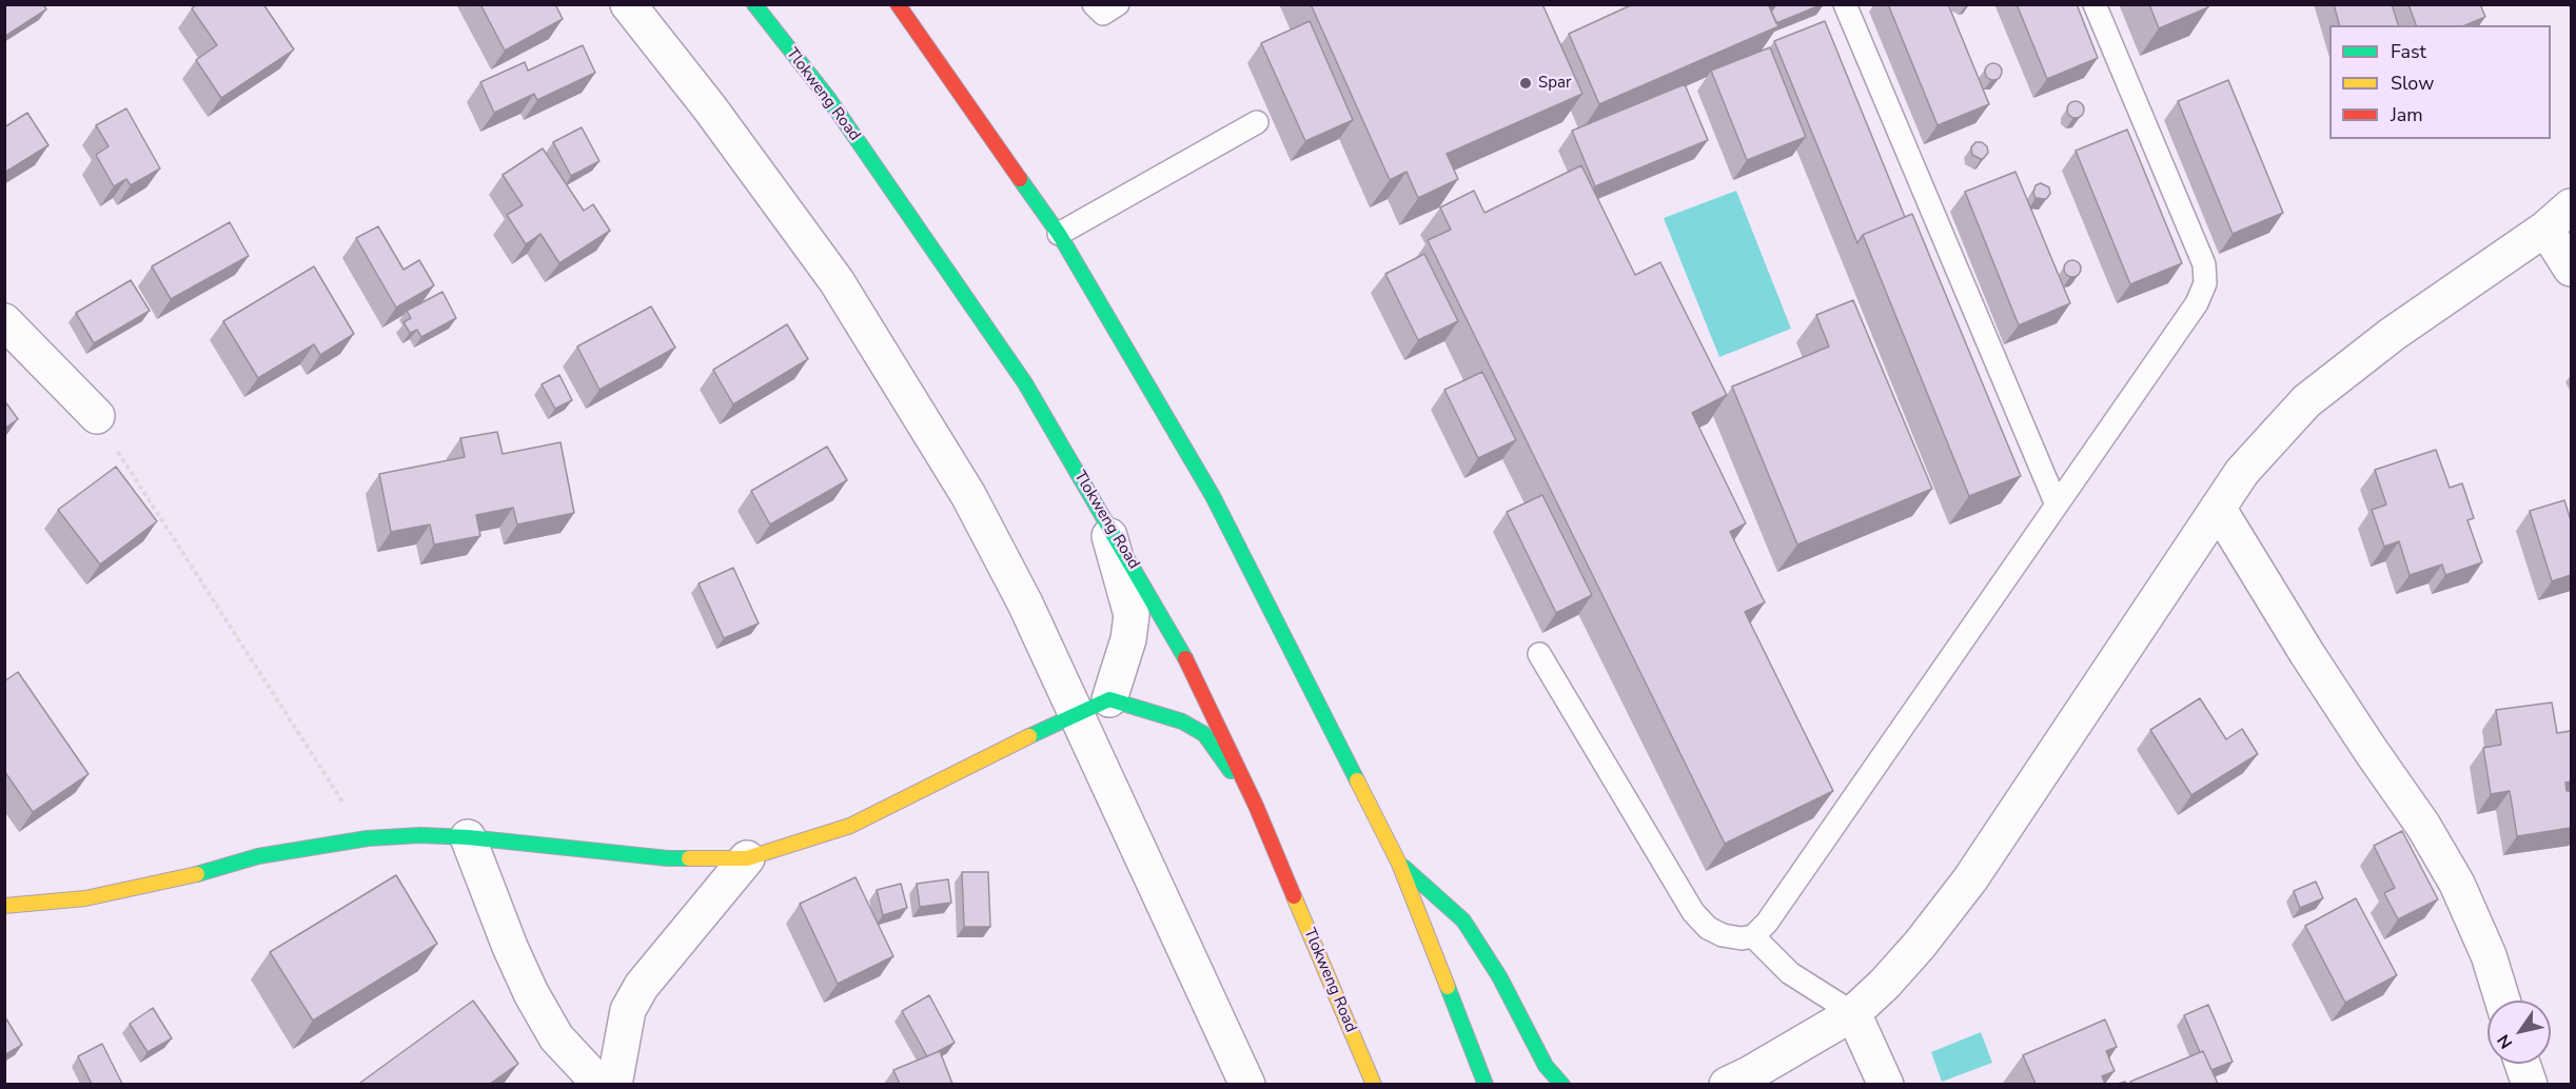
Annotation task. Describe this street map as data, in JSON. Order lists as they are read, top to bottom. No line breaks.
{"streets":{"main road":["Tlokweng Road"]},"places":["Spar"],"legend":["Fast","Slow","Jam"],"north":"bottom left"}
